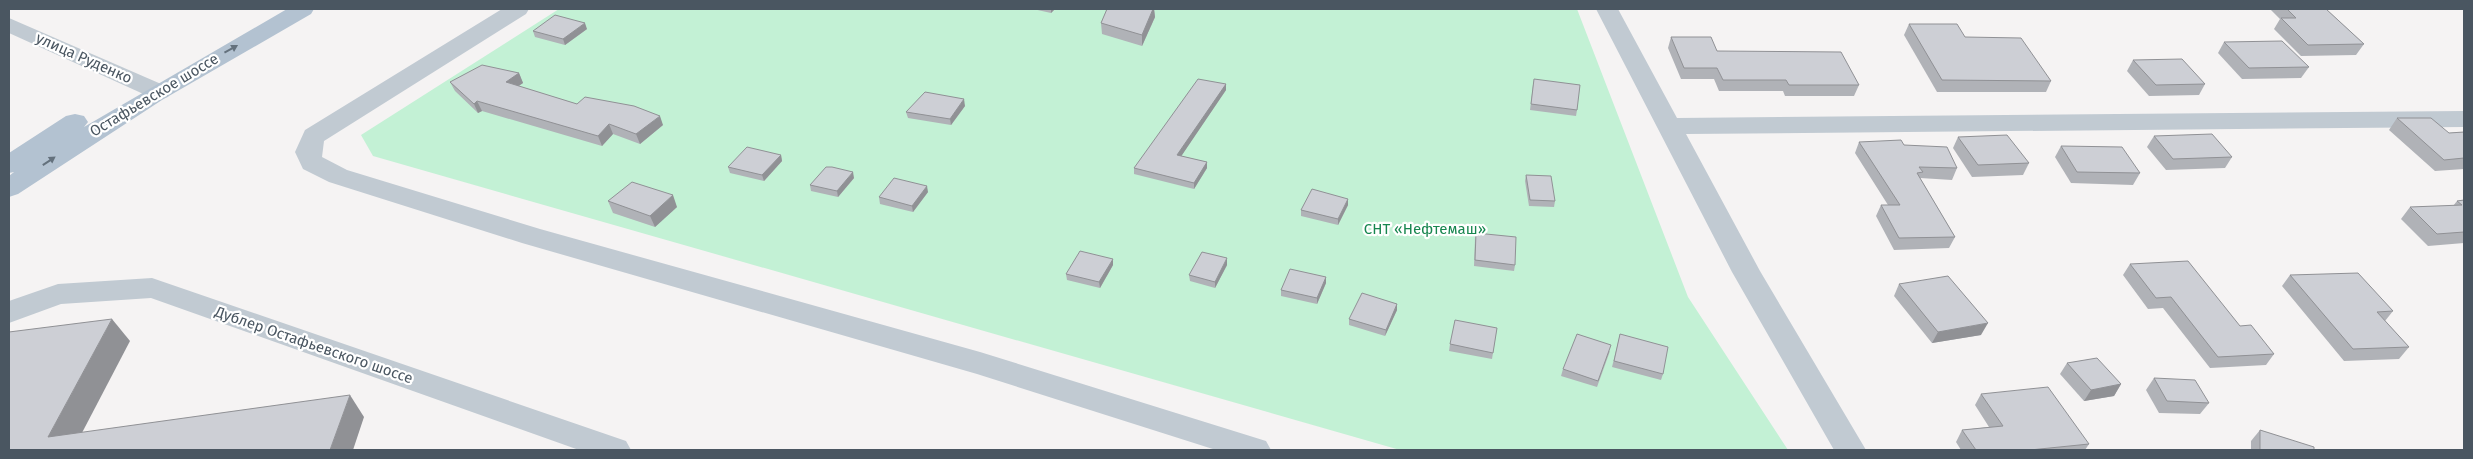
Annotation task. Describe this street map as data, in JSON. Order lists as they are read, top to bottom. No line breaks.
{"streets":{"main road":["Остафьевское шоссе"],"street":["улица Руденко","Дублер Остафьевского шоссе"]},"crossings":[["улица Руденко","Остафьевское шоссе"]],"parks":["СНТ «Нефтемаш»"]}
